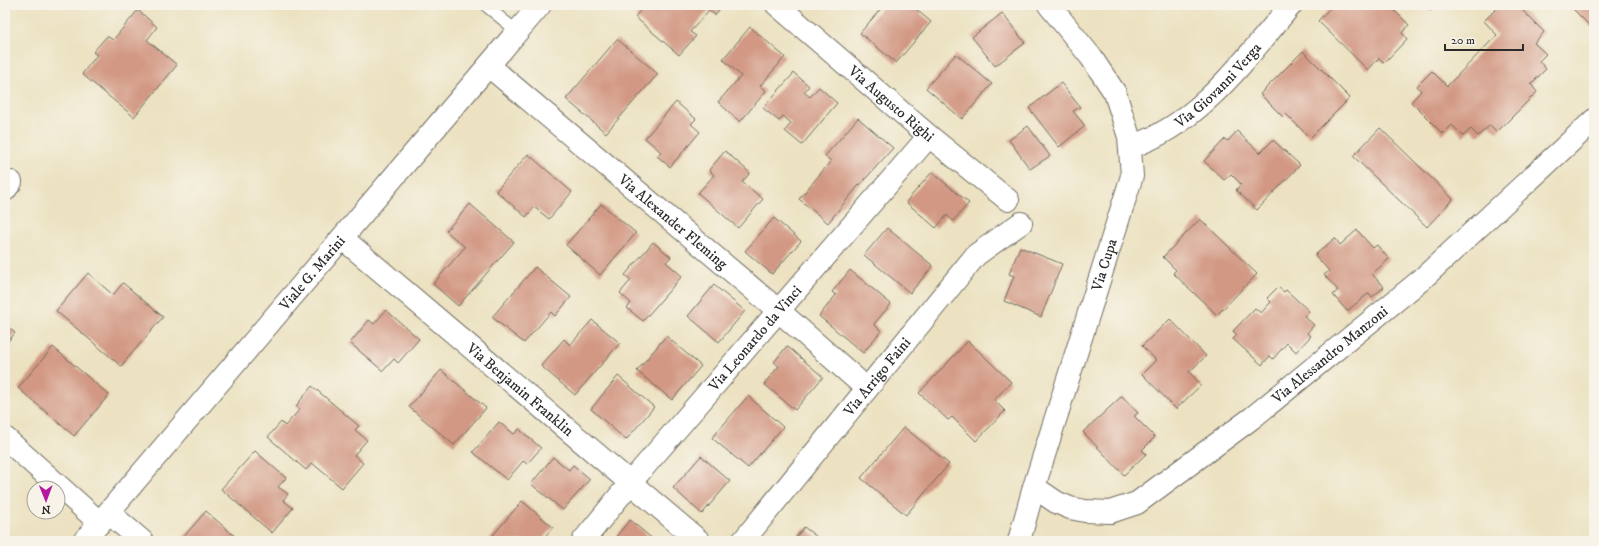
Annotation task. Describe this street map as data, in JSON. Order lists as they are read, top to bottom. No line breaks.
{"streets":{"street":["Via Giovanni Verga","Via Augusto Righi","Via Alexander Fleming","Via Cupa","Viale G. Marini","Via Leonardo da Vinci","Via Alessandro Manzoni","Via Arrigo Faini","Via Benjamin Franklin"]},"crossings":[["Via Giovanni Verga","Via Cupa"],["Via Augusto Righi","Via Leonardo da Vinci"],["Via Alexander Fleming","Viale G. Marini"],["Via Alexander Fleming","Via Leonardo da Vinci"],["Via Cupa","Via Alessandro Manzoni"],["Viale G. Marini","Via Benjamin Franklin"],["Via Leonardo da Vinci","Via Benjamin Franklin"]],"scale_bar":"20 m","north":"bottom"}
